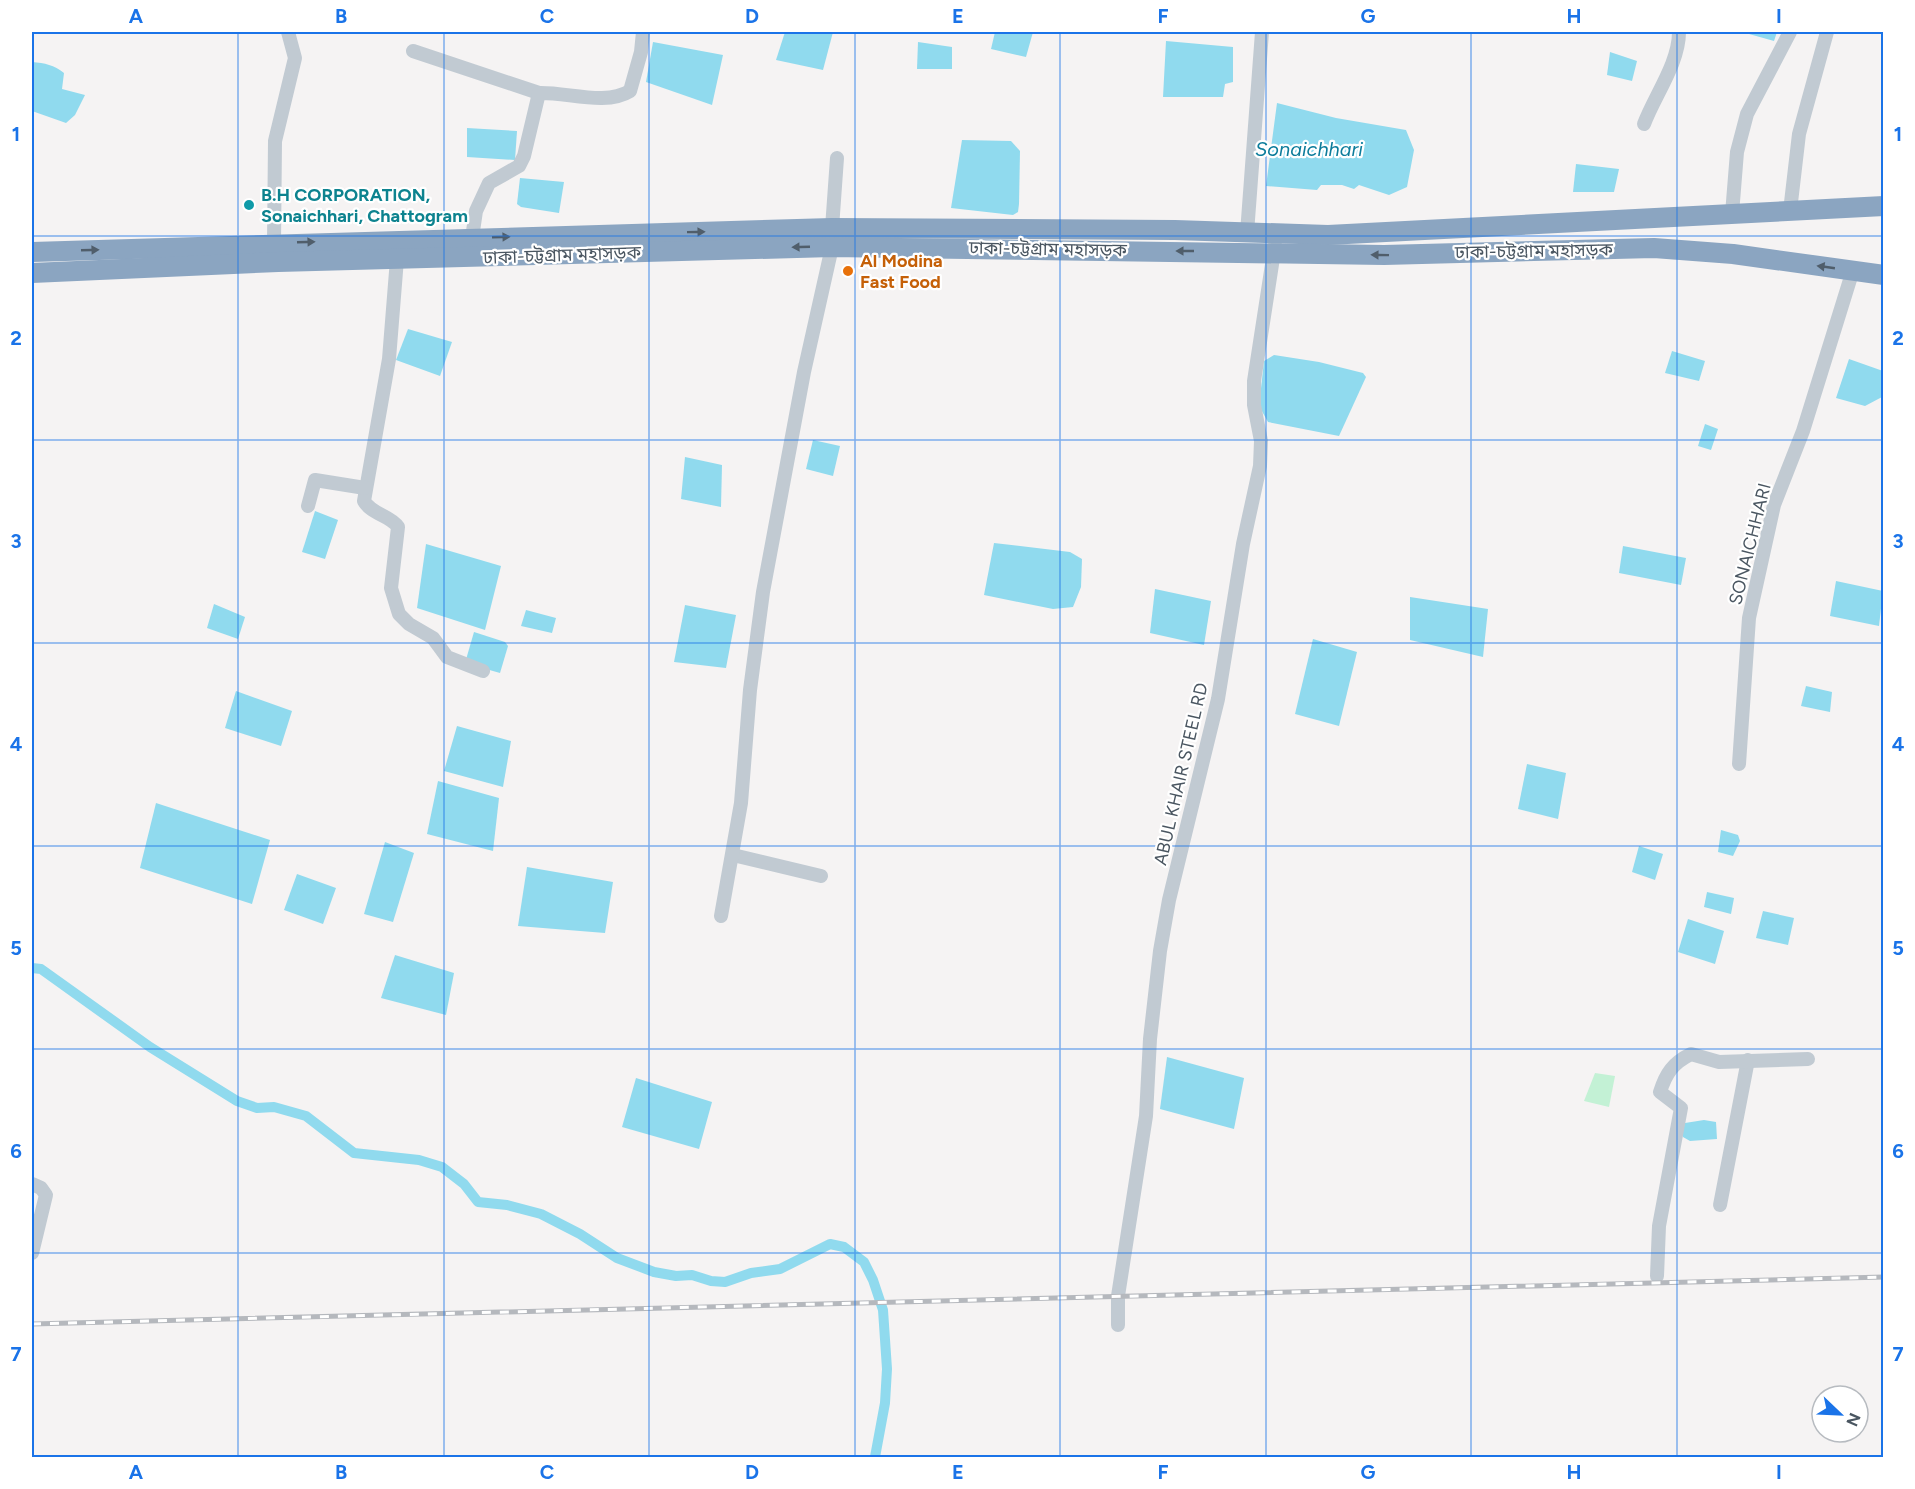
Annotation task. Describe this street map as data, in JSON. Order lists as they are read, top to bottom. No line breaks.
{"streets":{"highway":["ঢাকা-চট্টগ্রাম মহাসড়ক"],"street":["SONAICHHARI","ABUL KHAIR STEEL RD"]},"crossings":[["ঢাকা-চট্টগ্রাম মহাসড়ক","SONAICHHARI"],["ঢাকা-চট্টগ্রাম মহাসড়ক","ABUL KHAIR STEEL RD"]],"water":["Sonaichhari"],"places":["B.H CORPORATION, Sonaichhari, Chattogram","Al Modina Fast Food"],"north":"bottom right","grid":{"columns":["A","B","C","D","E","F","G","H","I"],"rows":["1","2","3","4","5","6","7"]}}
